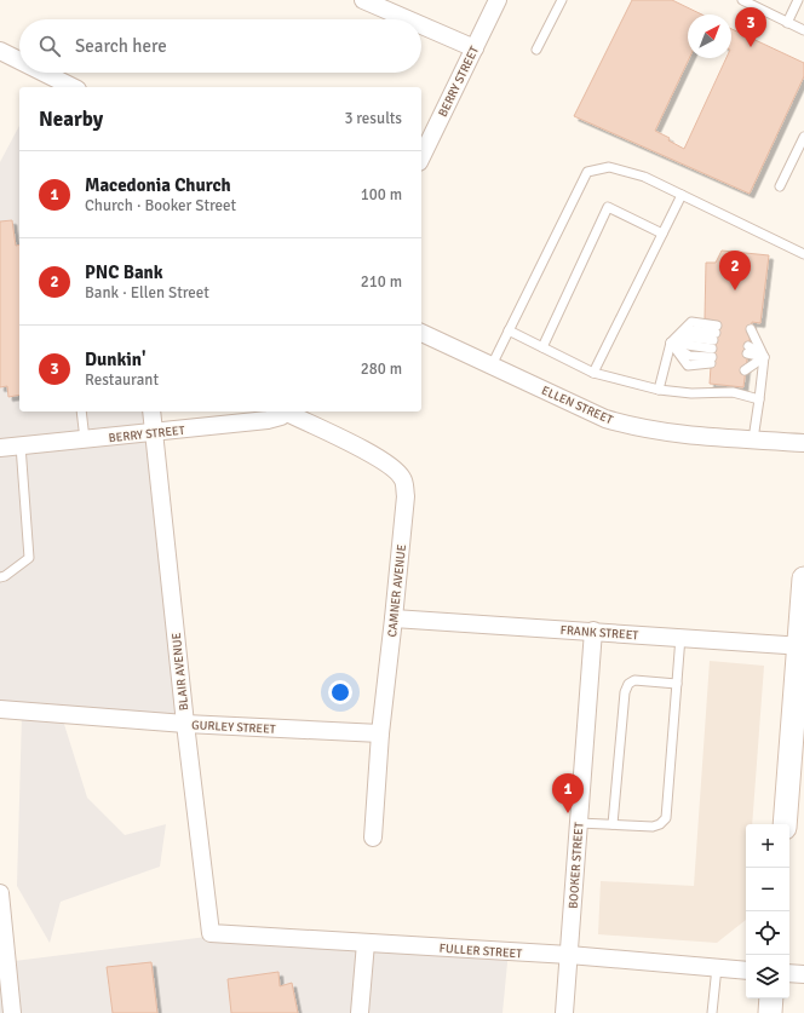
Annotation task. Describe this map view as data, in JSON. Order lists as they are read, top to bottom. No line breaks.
{"streets":{"street":["BERRY STREET","ELLEN STREET","CAMNER AVENUE","FRANK STREET","BLAIR AVENUE","GURLEY STREET","BOOKER STREET","FULLER STREET"]},"crossings":[["BERRY STREET","BLAIR AVENUE"],["CAMNER AVENUE","FRANK STREET"],["CAMNER AVENUE","GURLEY STREET"],["FRANK STREET","BOOKER STREET"],["BLAIR AVENUE","GURLEY STREET"],["BLAIR AVENUE","FULLER STREET"],["BOOKER STREET","FULLER STREET"]],"north":"top right","page":{"pins":["3","2","1"],"search":"Search here","heading":["Nearby","3 results"],"list":[{"mark":"1","name":"Macedonia Church","note":"Church · Booker Street","value":"100 m"},{"mark":"2","name":"PNC Bank","note":"Bank · Ellen Street","value":"210 m"},{"mark":"3","name":"Dunkin'","note":"Restaurant","value":"280 m"}],"map_buttons":["+","−"]}}
